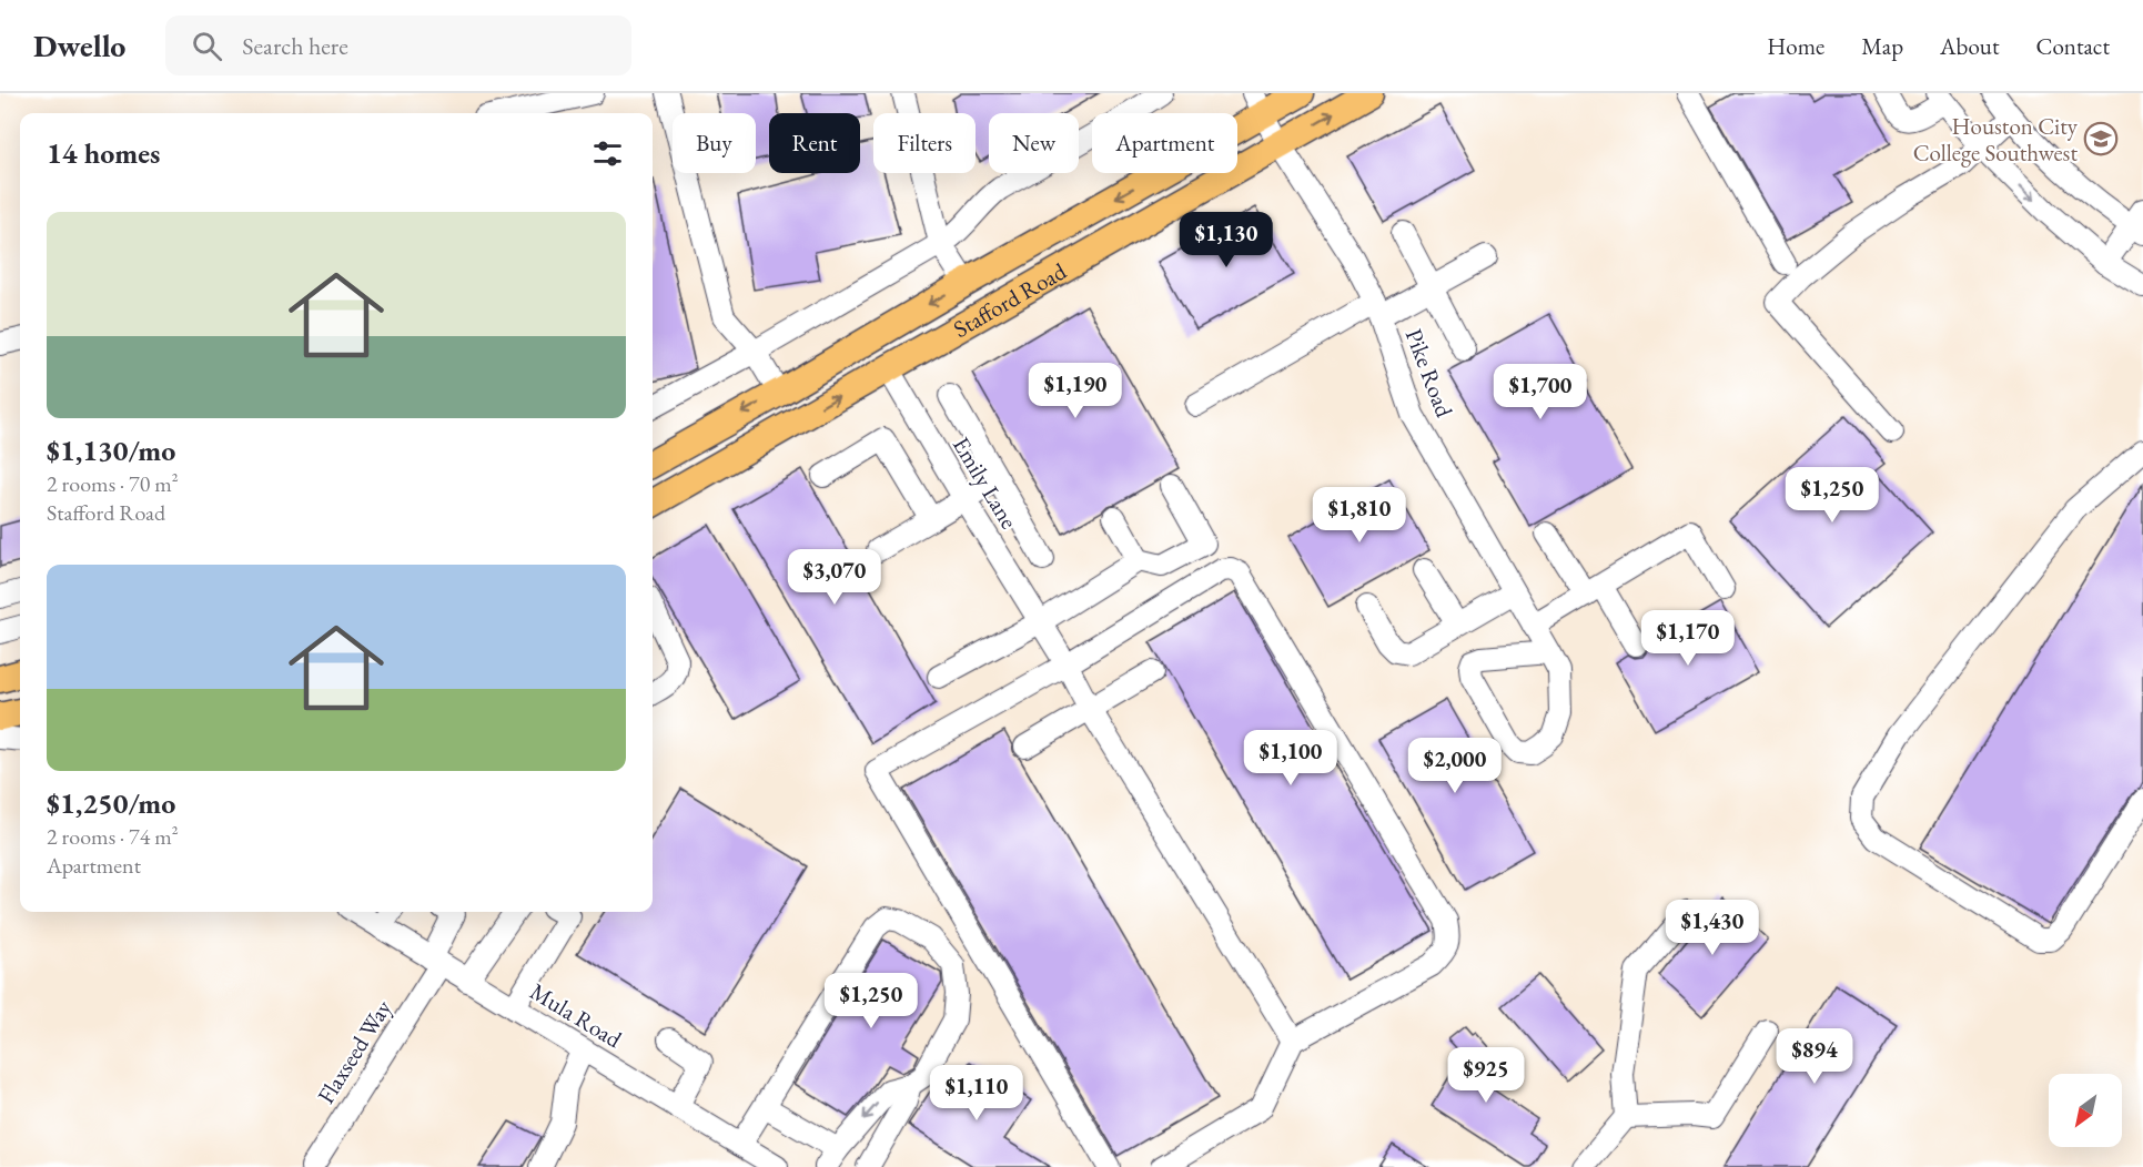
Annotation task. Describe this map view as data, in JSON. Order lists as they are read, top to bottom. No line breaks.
{"streets":{"main road":["Stafford Road"],"street":["Pike Road","Emily Lane","Mula Road","Flaxseed Way"]},"crossings":[["Stafford Road","Pike Road"],["Stafford Road","Emily Lane"],["Mula Road","Flaxseed Way"]],"places":{"school or university":["Houston City College Southwest"]},"north":"bottom left","page":{"header":"Dwello","search":"Search here","nav":["Home","Map","About","Contact"],"chip":["Buy","Rent","Filters","New","Apartment"],"heading":"14 homes","list":[{"name":"$1,130/mo","note":"2 rooms · 70 m² · Stafford Road"},{"name":"$1,250/mo","note":"2 rooms · 74 m² · Apartment"}],"price":["$1,130","$1,190","$1,700","$1,250","$1,810","$3,070","$1,170","$1,100","$2,000","$1,430","$1,250","$894","$925","$1,110"]}}
